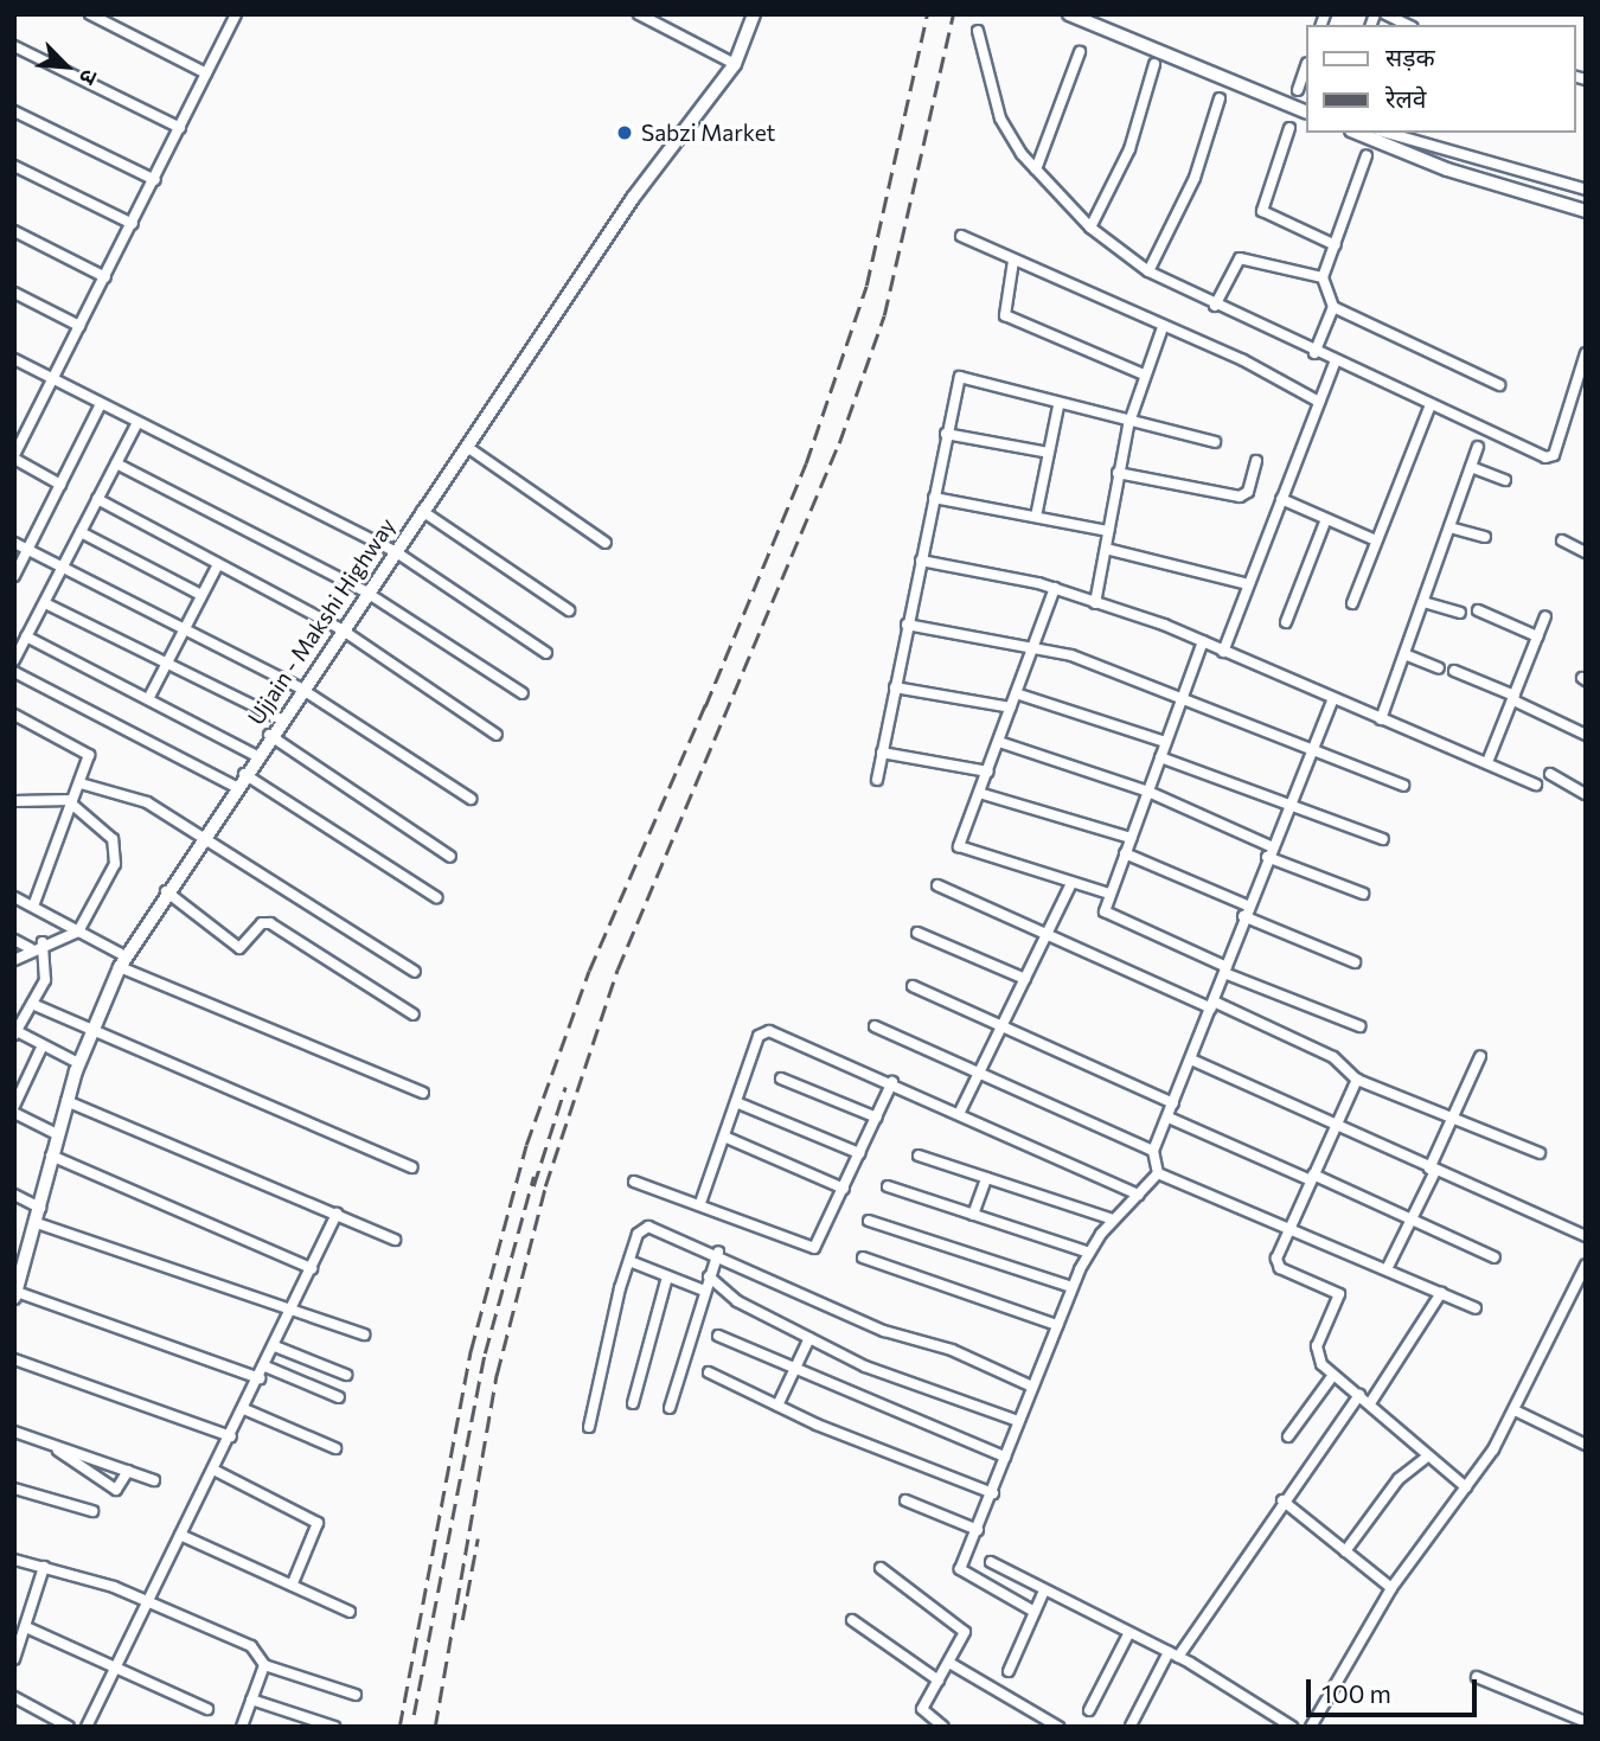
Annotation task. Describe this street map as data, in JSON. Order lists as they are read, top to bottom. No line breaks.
{"streets":{"main road":["Ujjain - Makshi Highway"]},"places":["Sabzi Market"],"legend":["सड़क","रेलवे"],"scale_bar":"100 m","north":"bottom right"}
